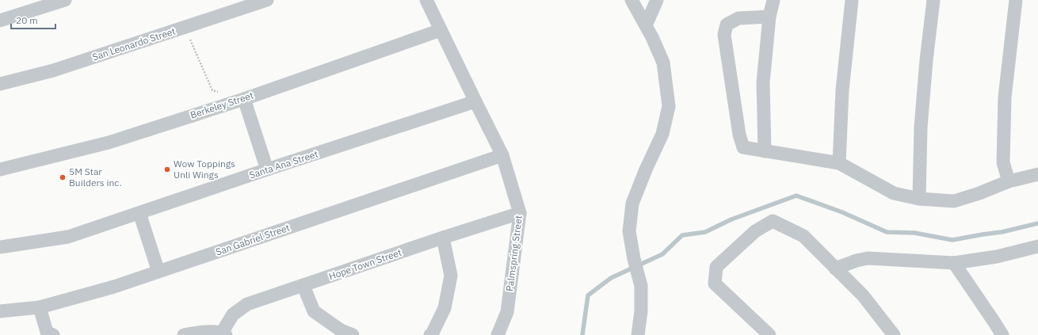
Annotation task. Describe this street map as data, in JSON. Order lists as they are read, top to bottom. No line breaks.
{"streets":{"street":["San Leonardo Street","Berkeley Street","Santa Ana Street","San Gabriel Street","Palmspring Street","Hope Town Street"]},"crossings":[["Berkeley Street","Palmspring Street"],["Santa Ana Street","Palmspring Street"],["San Gabriel Street","Palmspring Street"],["Palmspring Street","Hope Town Street"]],"places":["Wow Toppings Unli Wings","5M Star Builders inc."],"scale_bar":"20 m"}
